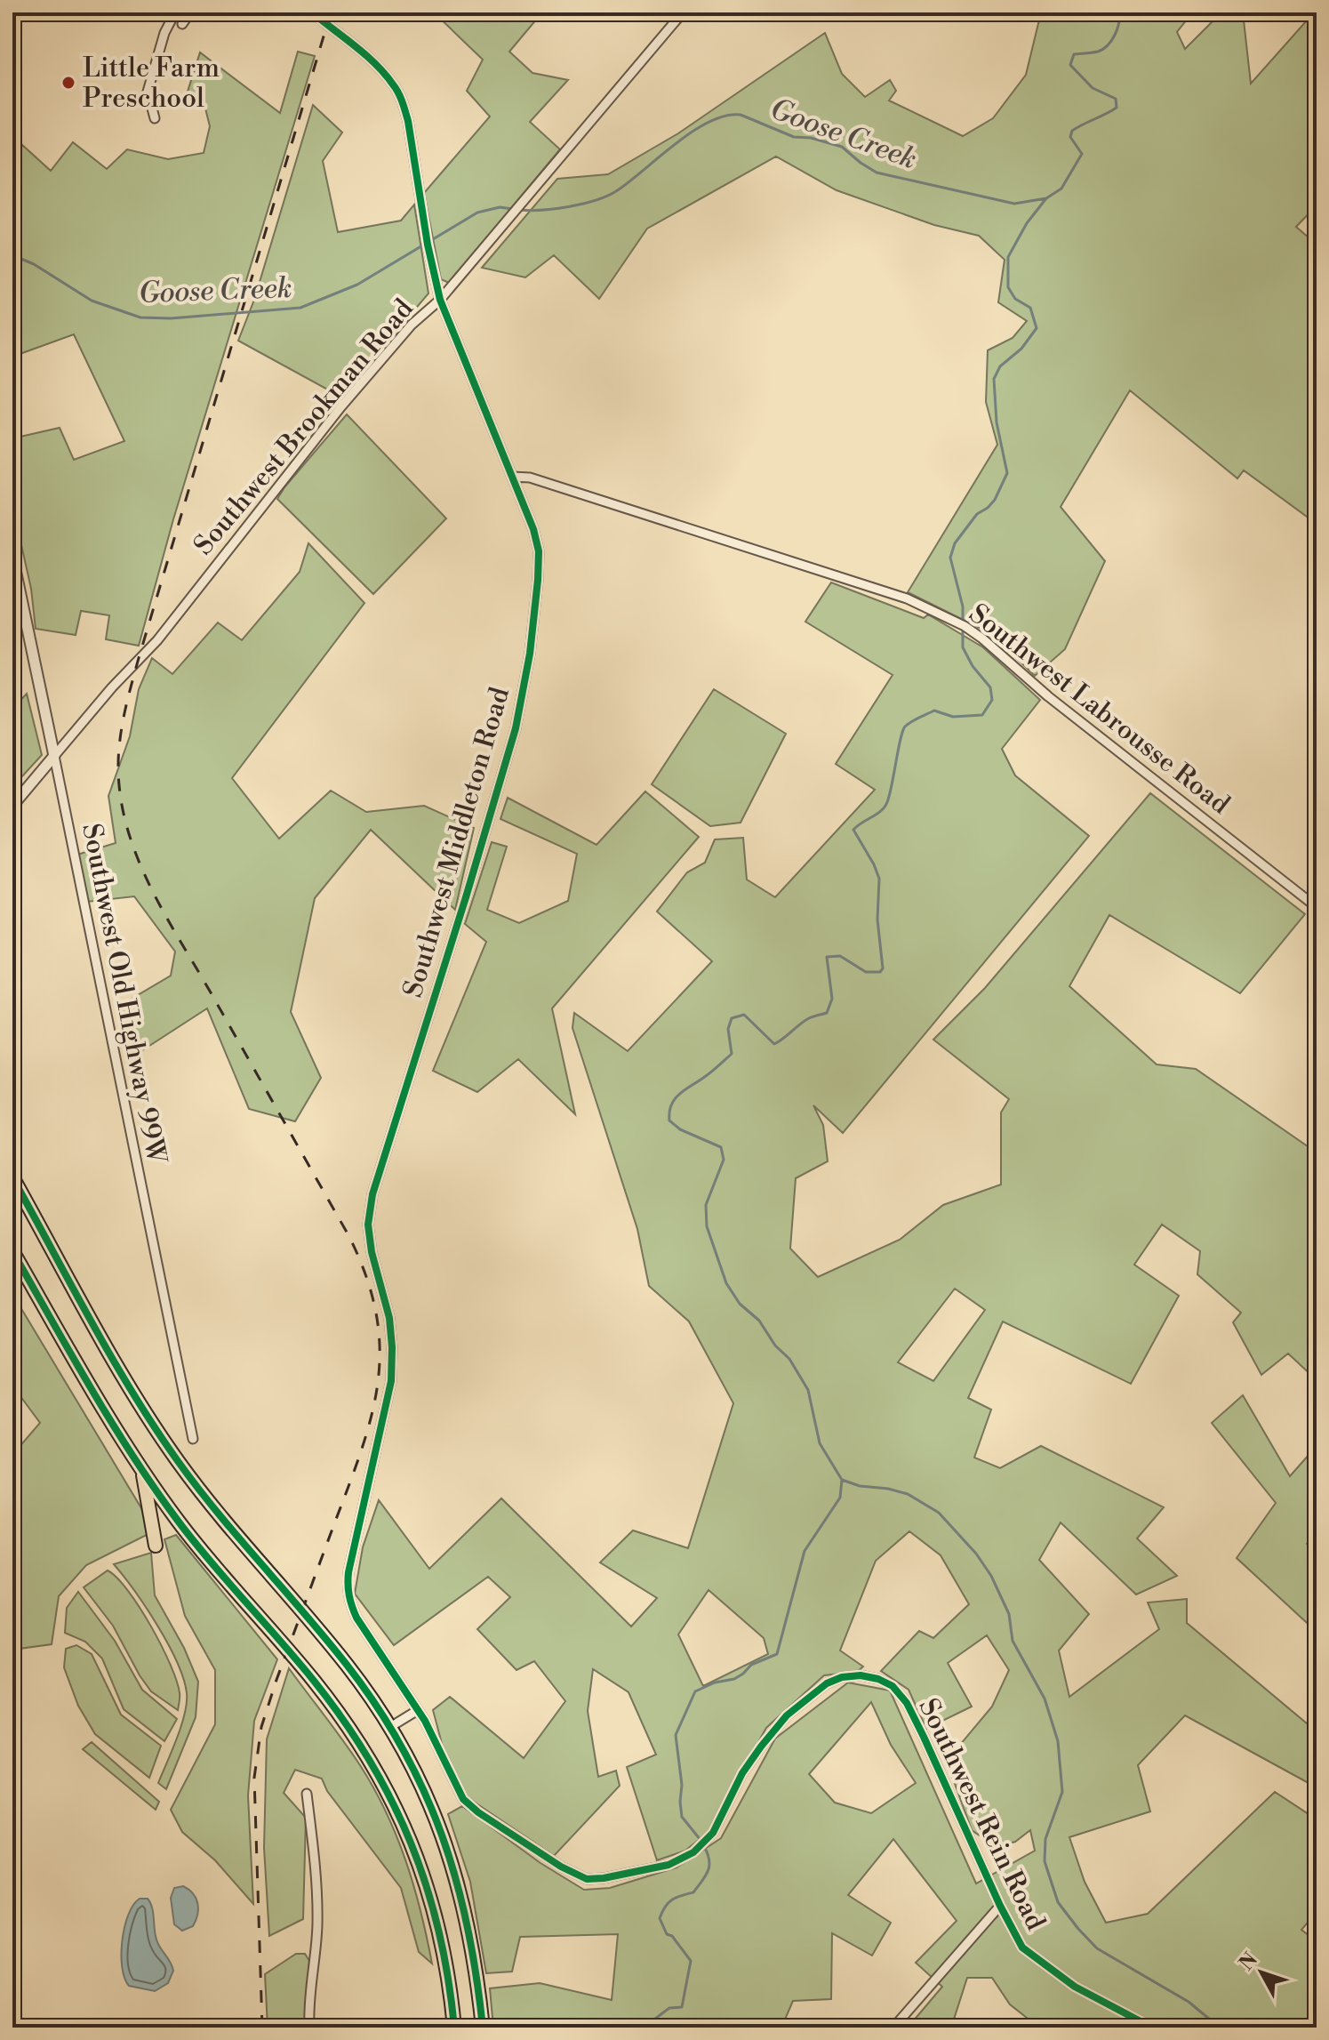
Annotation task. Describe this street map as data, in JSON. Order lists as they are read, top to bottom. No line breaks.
{"streets":{"street":["Southwest Brookman Road","Southwest Labrousse Road","Southwest Middleton Road","Southwest Old Highway 99W","Southwest Rein Road"]},"crossings":[["Southwest Brookman Road","Southwest Middleton Road"],["Southwest Brookman Road","Southwest Old Highway 99W"],["Southwest Labrousse Road","Southwest Middleton Road"],["Southwest Middleton Road","Southwest Rein Road"]],"water":["Goose Creek"],"places":["Little Farm Preschool"],"north":"top left"}
